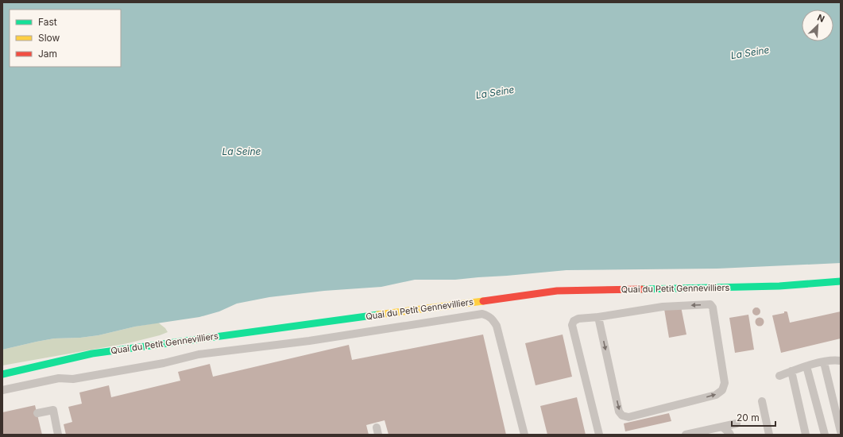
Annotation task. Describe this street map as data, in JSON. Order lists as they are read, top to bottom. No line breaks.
{"streets":{"street":["Quai du Petit Gennevilliers"]},"water":["La Seine"],"legend":["Fast","Slow","Jam"],"scale_bar":"20 m","north":"top right"}
